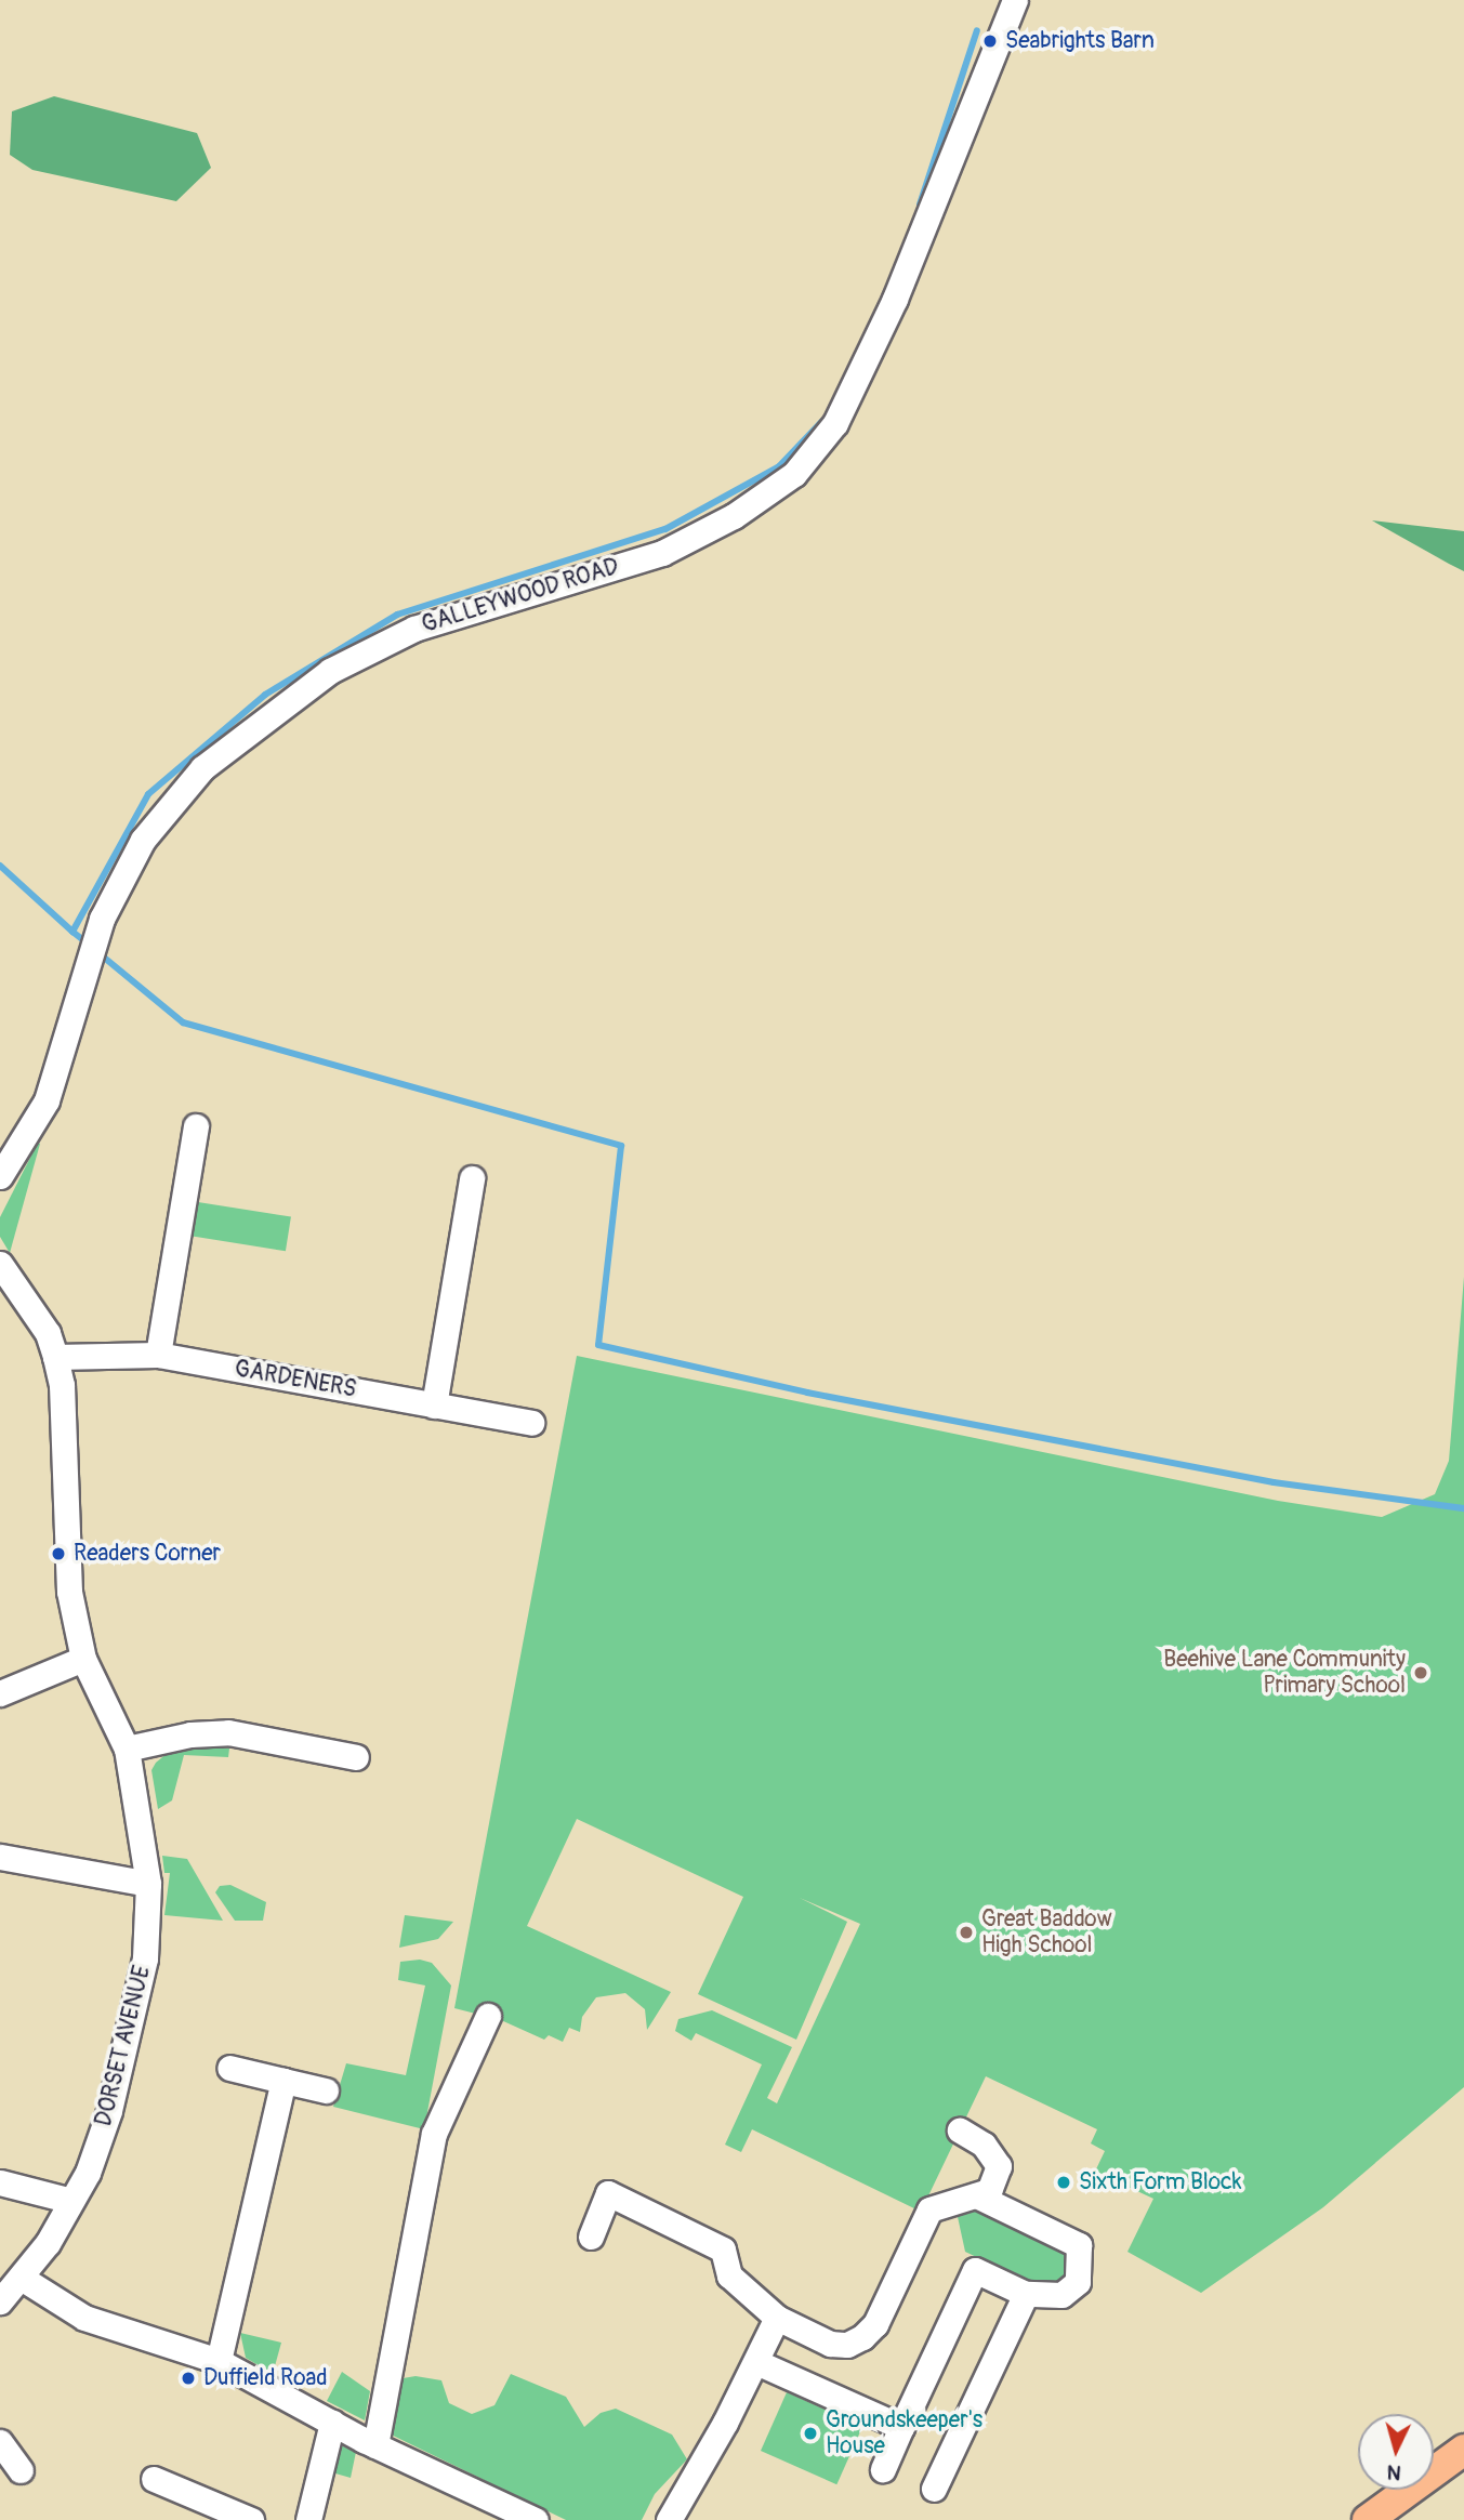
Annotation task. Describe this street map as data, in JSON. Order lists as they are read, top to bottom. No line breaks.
{"streets":{"street":["GALLEYWOOD ROAD","GARDENERS","DORSET AVENUE"]},"crossings":[["GARDENERS","DORSET AVENUE"]],"places":["Seabrights Barn","Readers Corner","Beehive Lane Community Primary School","Great Baddow High School","Sixth Form Block","Duffield Road","Groundskeeper's House"],"north":"bottom"}
